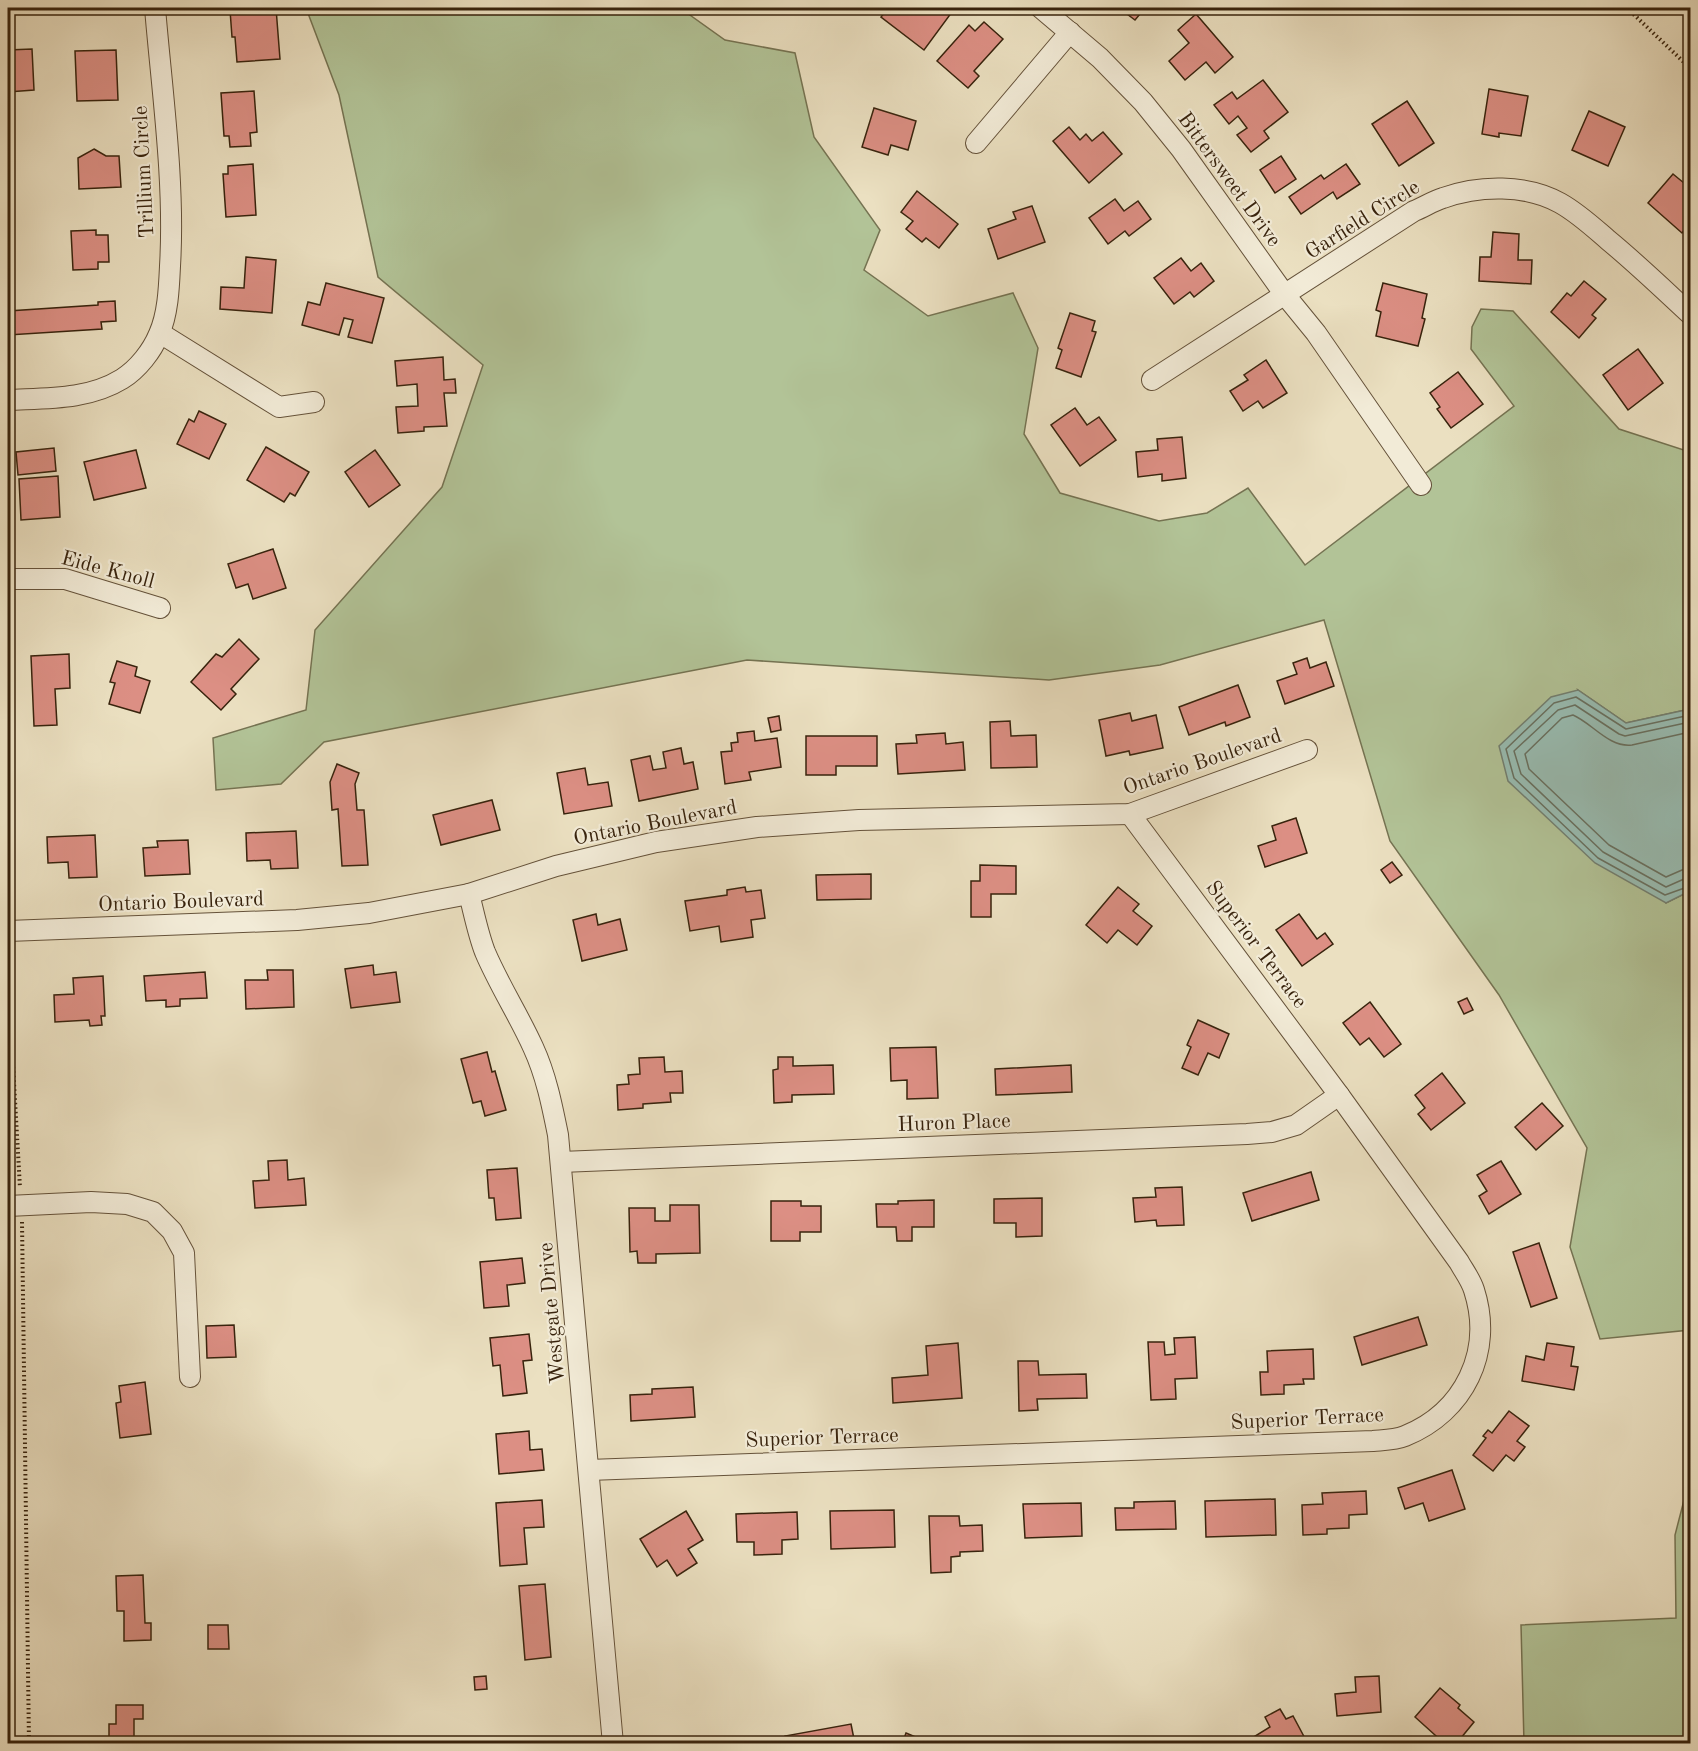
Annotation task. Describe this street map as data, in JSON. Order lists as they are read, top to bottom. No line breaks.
{"streets":{"street":["Trillium Circle","Bittersweet Drive","Garfield Circle","Eide Knoll","Ontario Boulevard","Superior Terrace","Huron Place","Westgate Drive"]},"crossings":[["Bittersweet Drive","Garfield Circle"],["Ontario Boulevard","Superior Terrace"],["Ontario Boulevard","Westgate Drive"],["Superior Terrace","Huron Place"],["Superior Terrace","Westgate Drive"],["Huron Place","Westgate Drive"]]}
